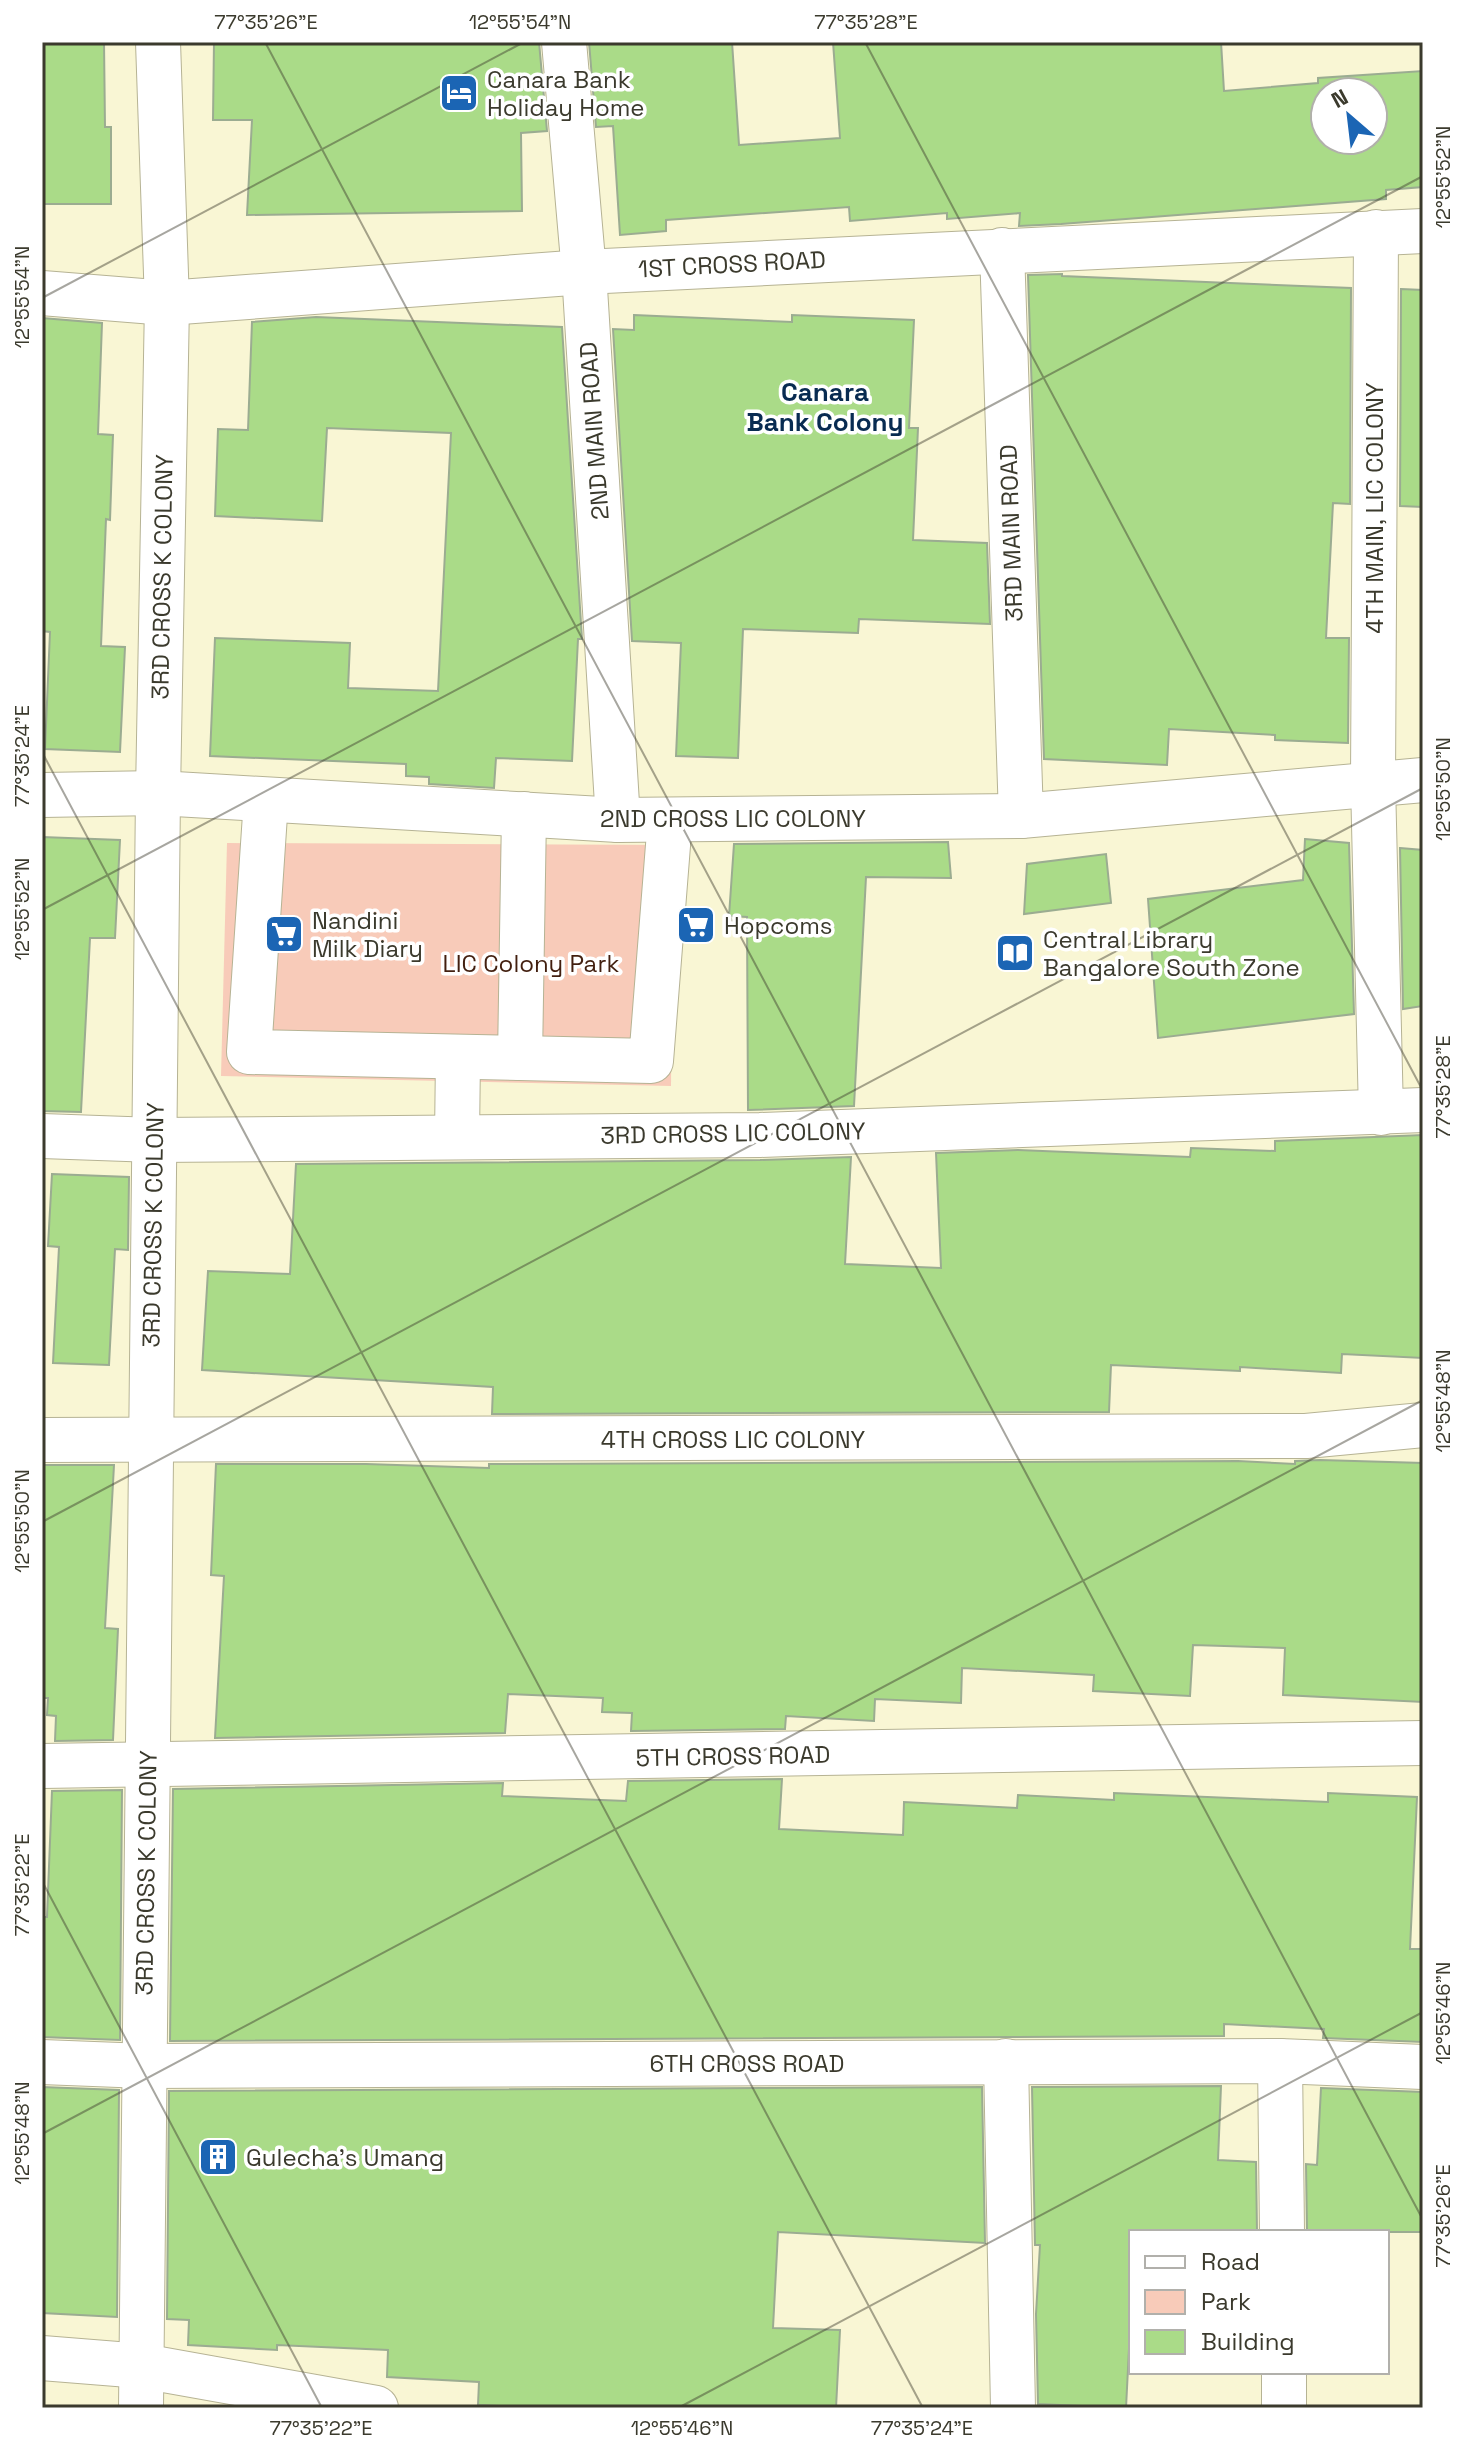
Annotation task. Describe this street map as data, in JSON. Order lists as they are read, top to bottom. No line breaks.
{"streets":{"street":["1ST CROSS ROAD","2ND MAIN ROAD","4TH MAIN, LIC COLONY","3RD MAIN ROAD","3RD CROSS K COLONY","2ND CROSS LIC COLONY","3RD CROSS LIC COLONY","4TH CROSS LIC COLONY","5TH CROSS ROAD","6TH CROSS ROAD"]},"crossings":[["1ST CROSS ROAD","2ND MAIN ROAD"],["1ST CROSS ROAD","4TH MAIN, LIC COLONY"],["1ST CROSS ROAD","3RD MAIN ROAD"],["1ST CROSS ROAD","3RD CROSS K COLONY"],["2ND MAIN ROAD","2ND CROSS LIC COLONY"],["4TH MAIN, LIC COLONY","2ND CROSS LIC COLONY"],["4TH MAIN, LIC COLONY","3RD CROSS LIC COLONY"],["3RD MAIN ROAD","2ND CROSS LIC COLONY"],["3RD CROSS K COLONY","2ND CROSS LIC COLONY"],["3RD CROSS K COLONY","3RD CROSS LIC COLONY"],["3RD CROSS K COLONY","4TH CROSS LIC COLONY"],["3RD CROSS K COLONY","5TH CROSS ROAD"],["3RD CROSS K COLONY","6TH CROSS ROAD"]],"districts":["Canara Bank Colony"],"parks":["LIC Colony Park"],"places":{"hotel":["Canara Bank Holiday Home"],"supermarket":["Hopcoms","Nandini Milk Diary"],"library":["Central Library Bangalore South Zone"],"building":["Gulecha's Umang"]},"legend":["Road","Park","Building"],"north":"top left","coordinates":["77°35'26\"E","12°55'54\"N","77°35'28\"E","12°55'52\"N","77°35'24\"E","12°55'50\"N","12°55'48\"N","77°35'22\"E","12°55'46\"N"]}
